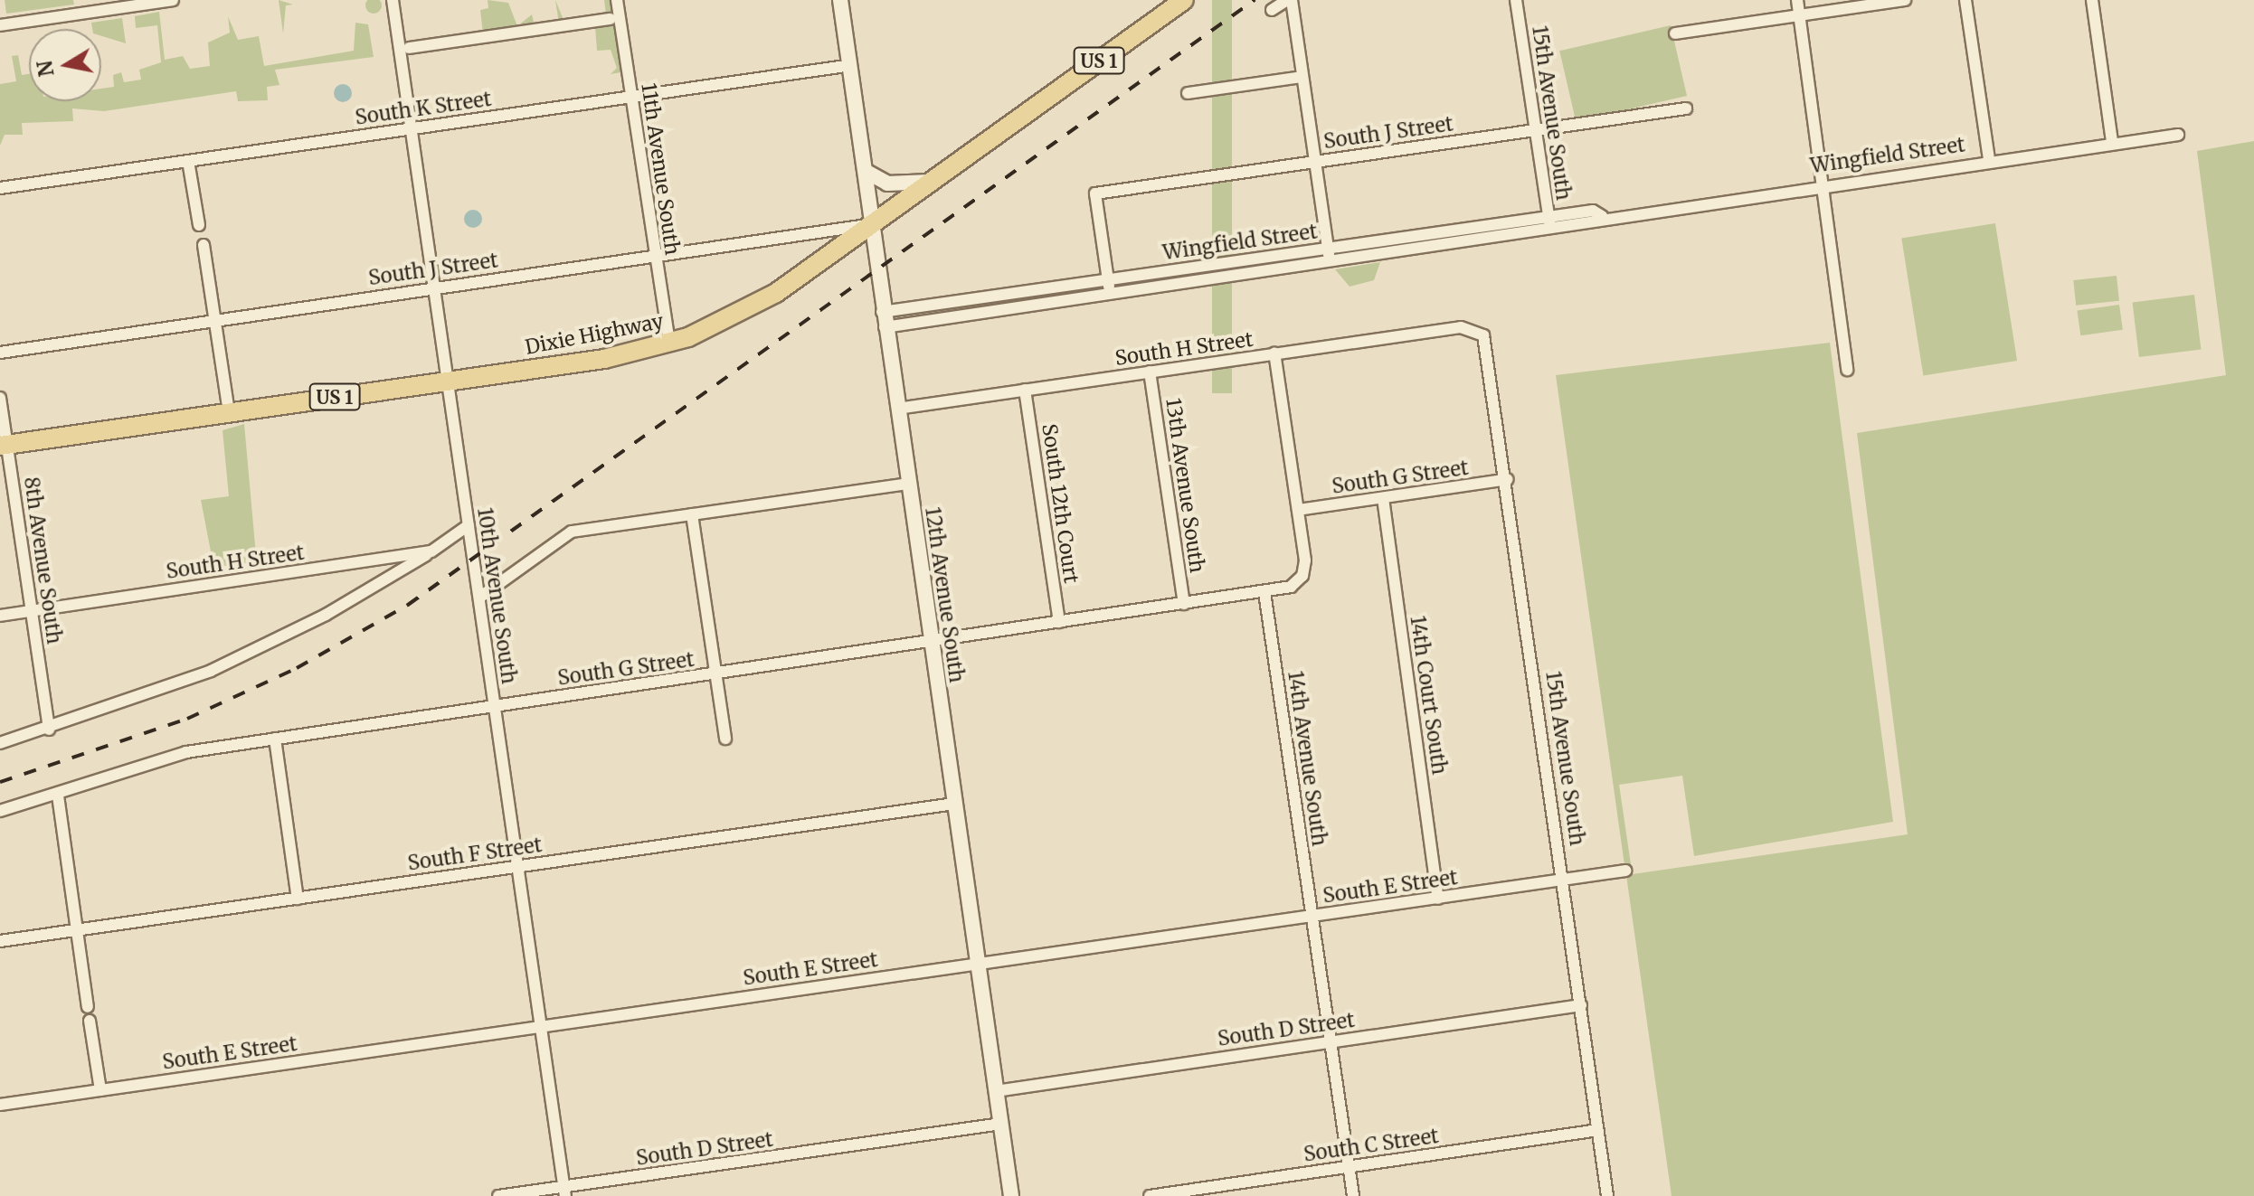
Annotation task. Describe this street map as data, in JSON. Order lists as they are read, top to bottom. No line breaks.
{"streets":{"main road":["US 1","Dixie Highway"],"street":["South K Street","15th Avenue South","South J Street","Wingfield Street","11th Avenue South","South H Street","South G Street","13th Avenue South","South 12th Court","8th Avenue South","12th Avenue South","10th Avenue South","14th Court South","14th Avenue South","South F Street","South E Street","South D Street","South C Street"]},"crossings":[["South K Street","11th Avenue South"],["South K Street","12th Avenue South"],["South K Street","10th Avenue South"],["15th Avenue South","South J Street"],["15th Avenue South","Wingfield Street"],["15th Avenue South","South H Street"],["15th Avenue South","South G Street"],["15th Avenue South","South E Street"],["15th Avenue South","South D Street"],["15th Avenue South","South C Street"],["South J Street","Wingfield Street"],["South J Street","11th Avenue South"],["South J Street","Dixie Highway"],["South J Street","12th Avenue South"],["South J Street","10th Avenue South"],["Wingfield Street","12th Avenue South"],["11th Avenue South","Dixie Highway"],["Dixie Highway","8th Avenue South"],["Dixie Highway","12th Avenue South"],["Dixie Highway","10th Avenue South"],["South H Street","13th Avenue South"],["South H Street","South 12th Court"],["South H Street","8th Avenue South"],["South H Street","12th Avenue South"],["South H Street","10th Avenue South"],["South G Street","13th Avenue South"],["South G Street","South 12th Court"],["South G Street","12th Avenue South"],["South G Street","10th Avenue South"],["South G Street","14th Court South"],["South G Street","14th Avenue South"],["12th Avenue South","South F Street"],["12th Avenue South","South E Street"],["12th Avenue South","South D Street"],["10th Avenue South","South F Street"],["10th Avenue South","South E Street"],["10th Avenue South","South D Street"],["14th Court South","South E Street"],["14th Avenue South","South E Street"],["14th Avenue South","South D Street"],["14th Avenue South","South C Street"]],"north":"left"}
